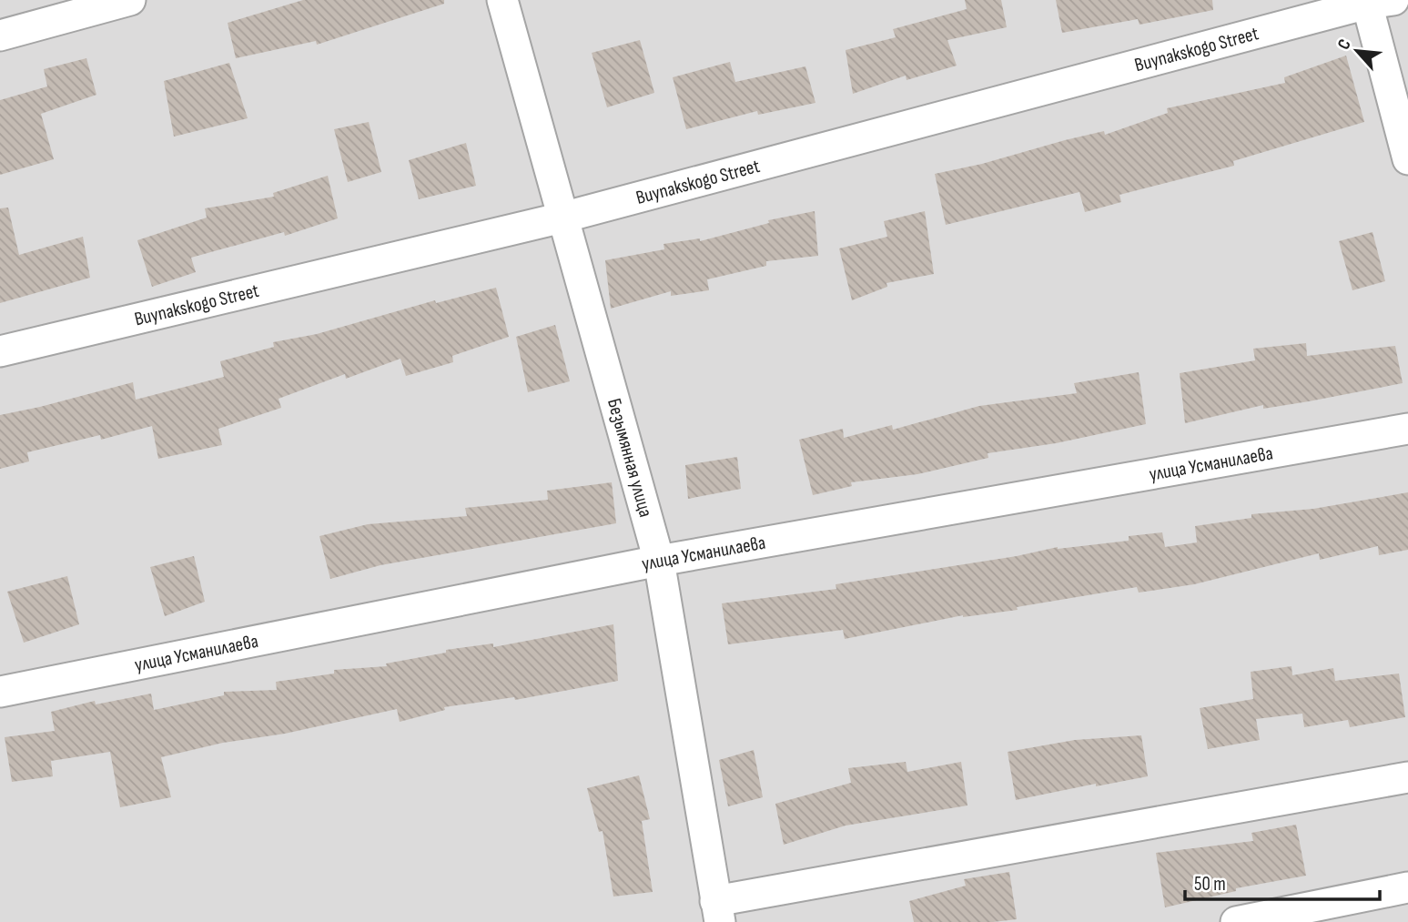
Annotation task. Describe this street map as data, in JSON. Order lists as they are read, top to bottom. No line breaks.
{"streets":{"street":["Buynakskogo Street","Безымянная улица","улица Усманилаева"]},"crossings":[["Buynakskogo Street","Безымянная улица"],["Безымянная улица","улица Усманилаева"]],"scale_bar":"50 m","north":"top left"}
